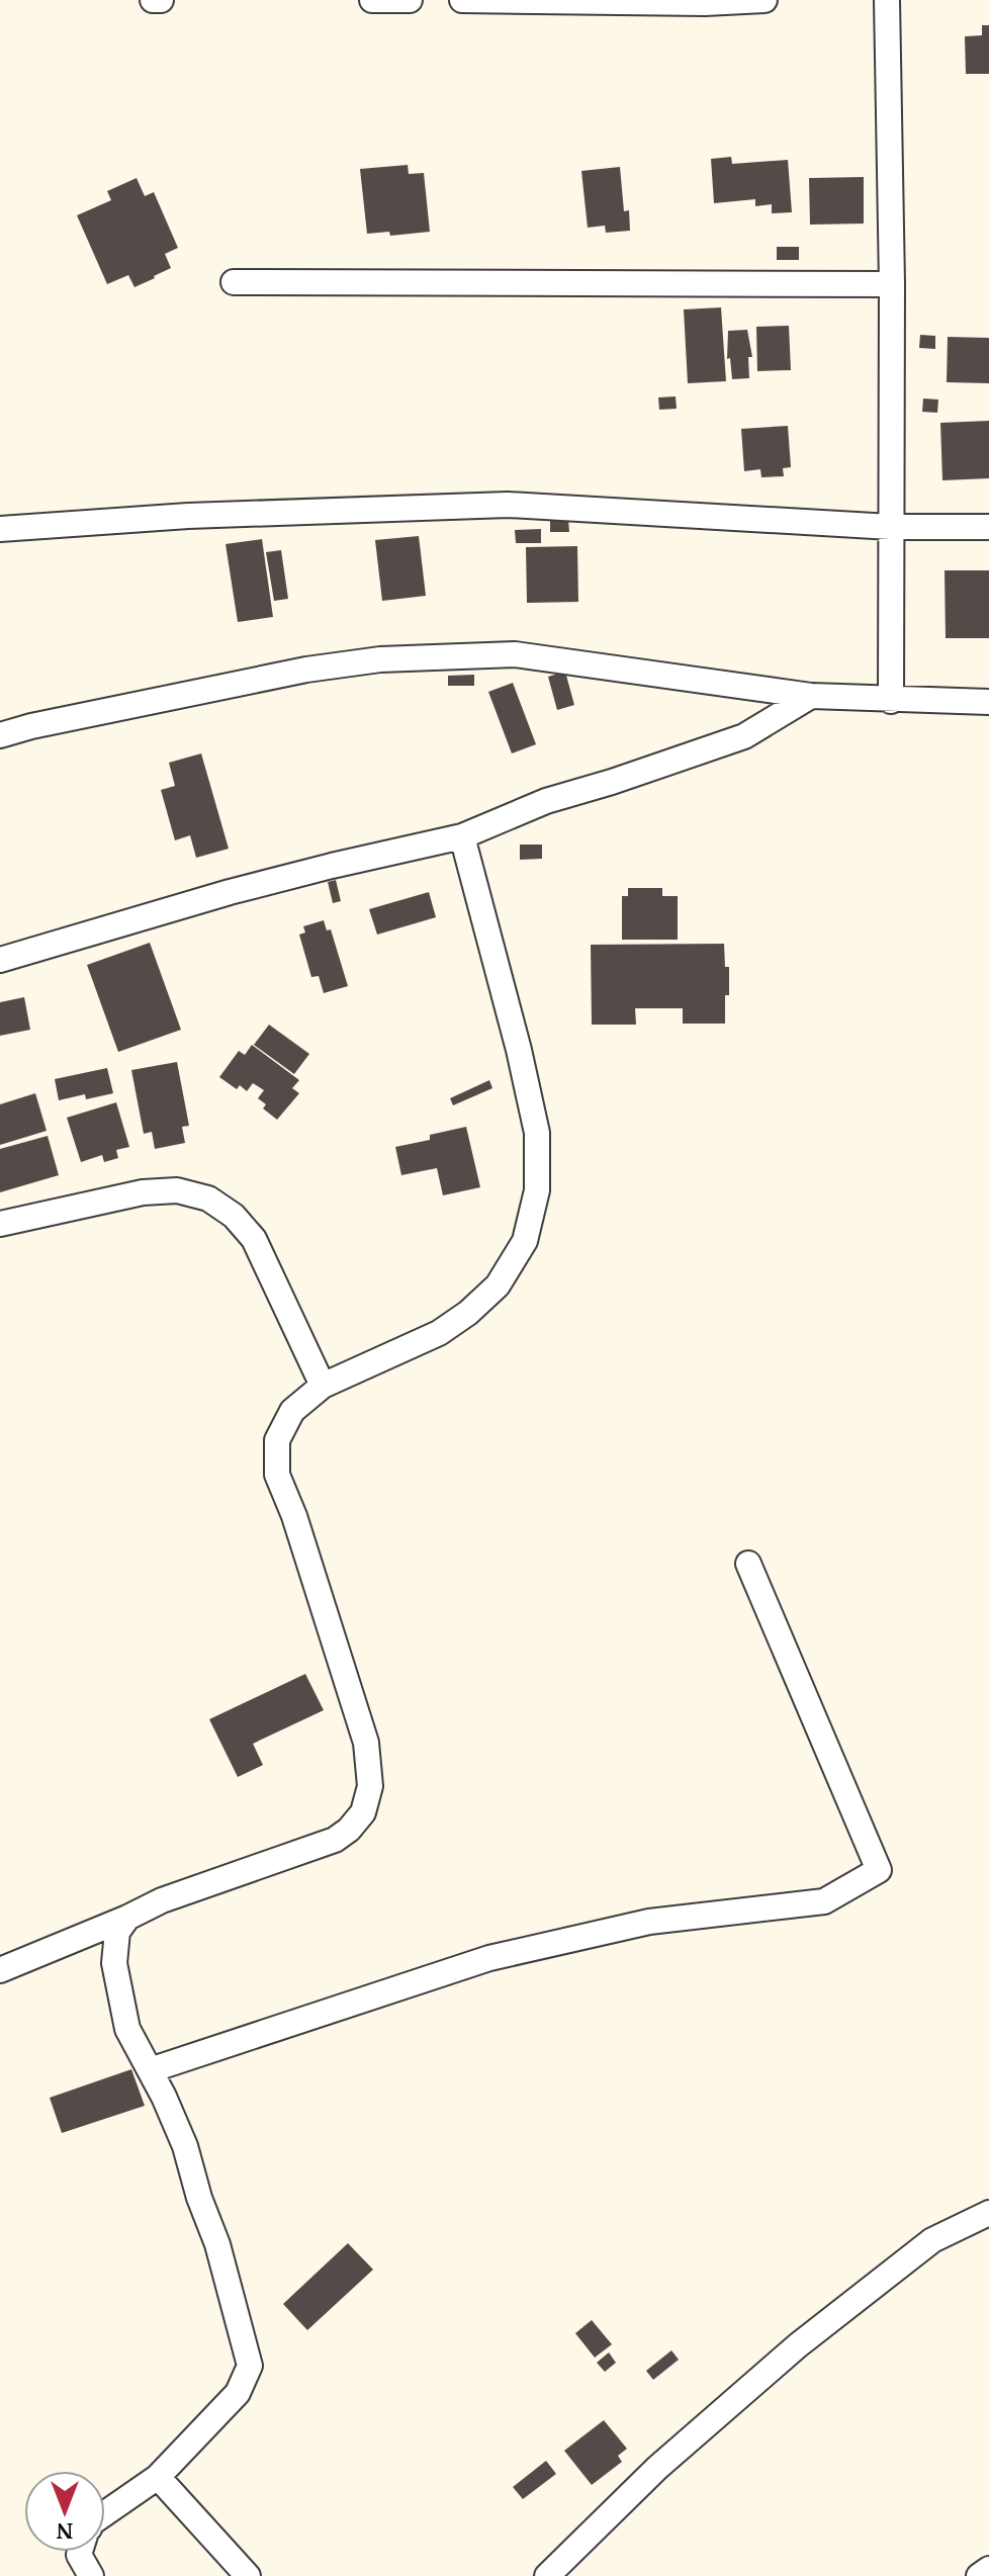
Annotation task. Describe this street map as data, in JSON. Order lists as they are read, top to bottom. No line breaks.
{"north":"bottom"}
